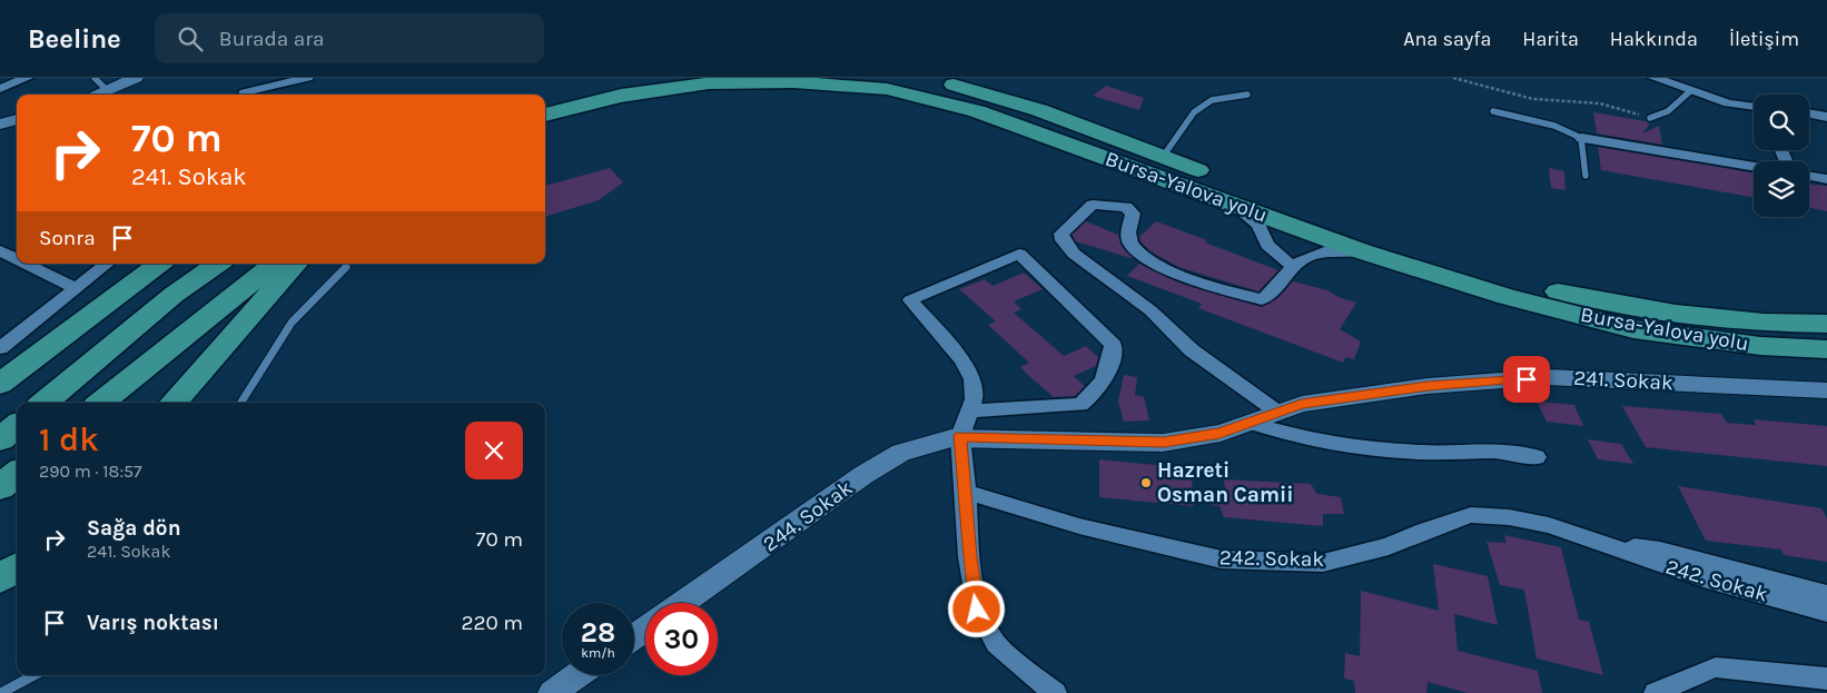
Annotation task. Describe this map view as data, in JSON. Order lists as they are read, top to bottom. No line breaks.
{"streets":{"highway":["Bursa-Yalova yolu"],"street":["241. Sokak","244. Sokak","242. Sokak"]},"crossings":[["241. Sokak","244. Sokak"]],"places":["Hazreti Osman Camii"],"page":{"header":"Beeline","search":"Burada ara","nav":["Ana sayfa","Harita","Hakkında","İletişim"],"turn":["70 m","241. Sokak"],"then":"Sonra","heading":["1 dk","290 m · 18:57"],"list":[{"name":"Sağa dön","note":"241. Sokak","value":"70 m"},{"name":"Varış noktası","value":"220 m"}],"speed":"28 km/h","limit":"30"}}
